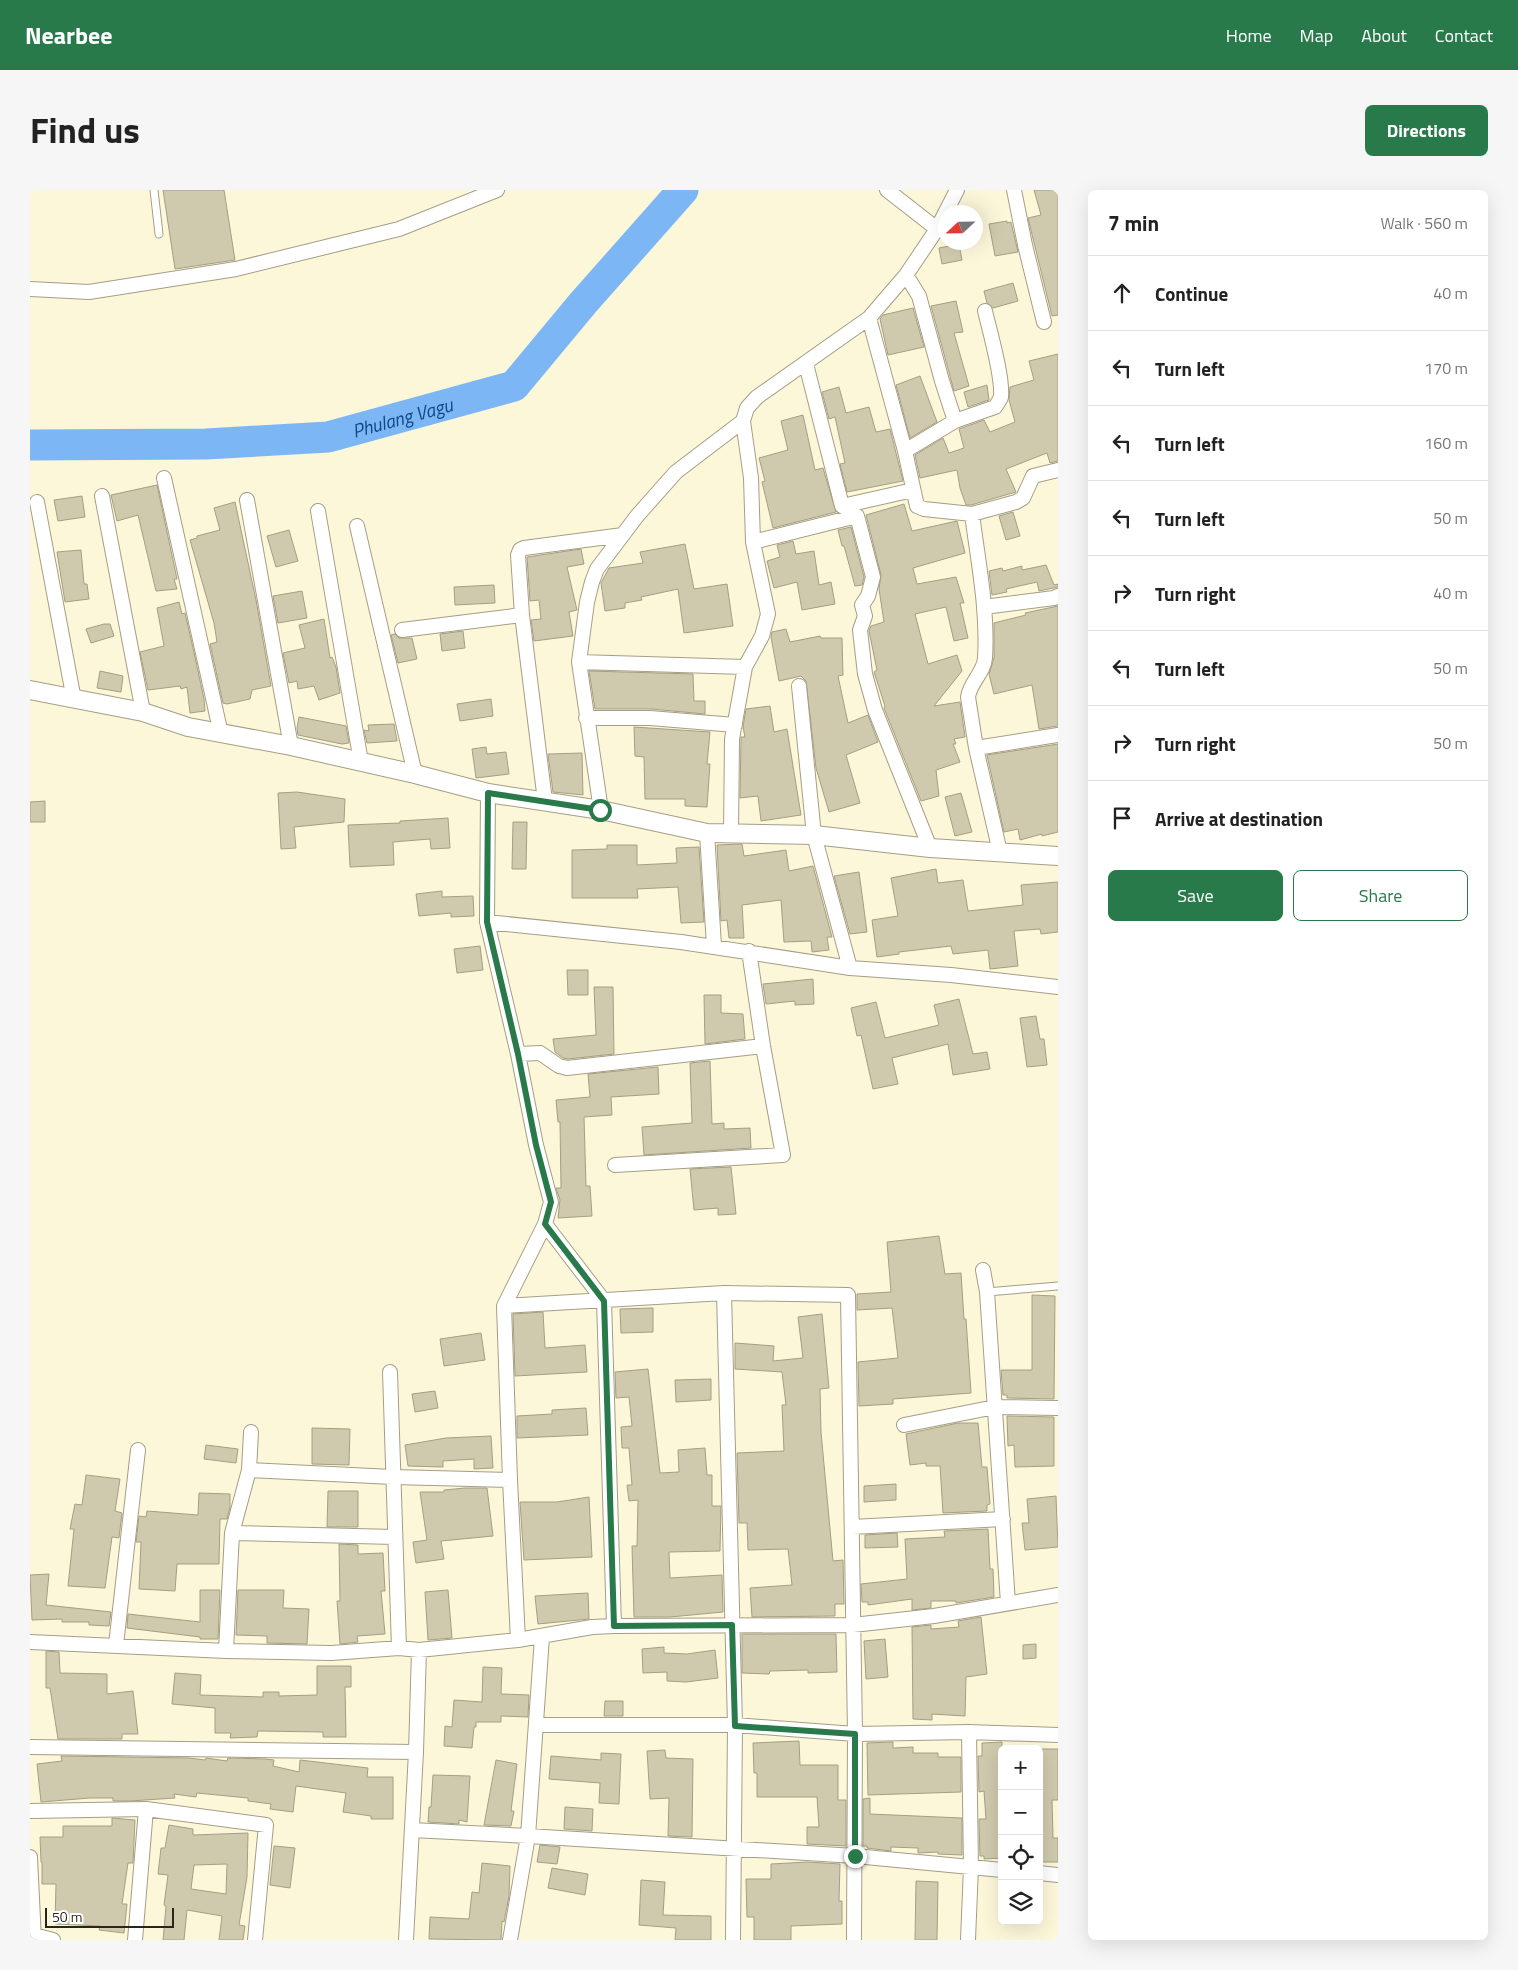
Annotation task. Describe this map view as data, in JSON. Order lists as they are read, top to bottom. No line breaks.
{"water":["Phulang Vagu"],"scale_bar":"50 m","north":"left","page":{"header":"Nearbee","nav":["Home","Map","About","Contact"],"title":"Find us","buttons":["Directions",["Save","Share"]],"heading":["7 min","Walk · 560 m"],"list":[["Continue","40 m"],["Turn left","170 m"],["Turn left","160 m"],["Turn left","50 m"],["Turn right","40 m"],["Turn left","50 m"],["Turn right","50 m"],"Arrive at destination"],"map_buttons":["+","−"],"scale":"50 m"}}
